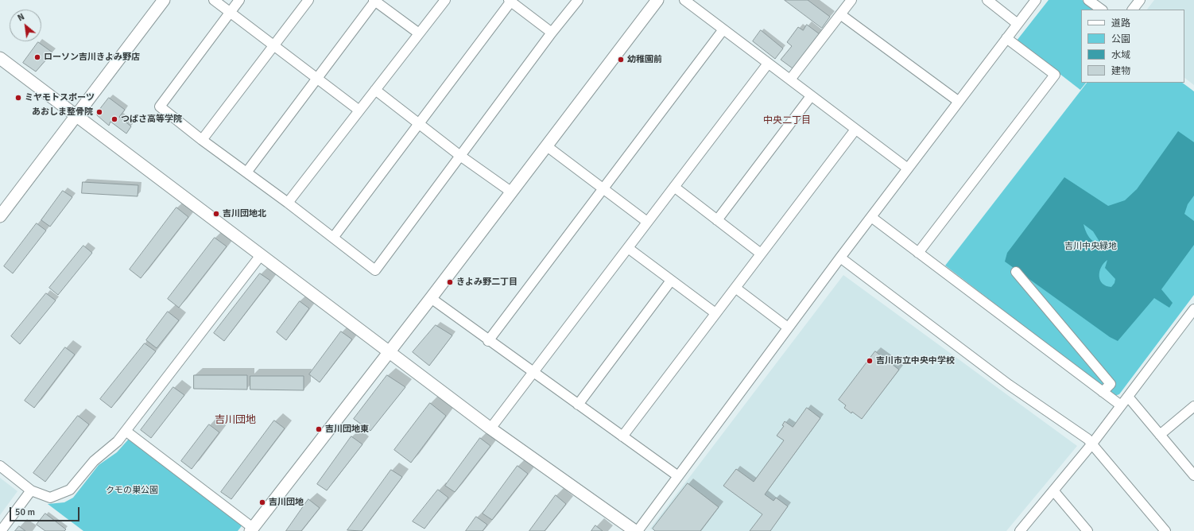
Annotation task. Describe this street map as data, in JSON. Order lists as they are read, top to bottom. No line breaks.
{"districts":["中央二丁目","吉川団地"],"parks":["吉川中央緑地","クモの巣公園"],"places":["ローソン吉川きよみ野店","幼稚園前","ミヤモトスポーツ","あおしま整骨院","つばさ高等学院","吉川団地北","きよみ野二丁目","吉川市立中央中学校","吉川団地東","吉川団地"],"legend":["道路","公園","水域","建物"],"scale_bar":"50 m","north":"top left"}
